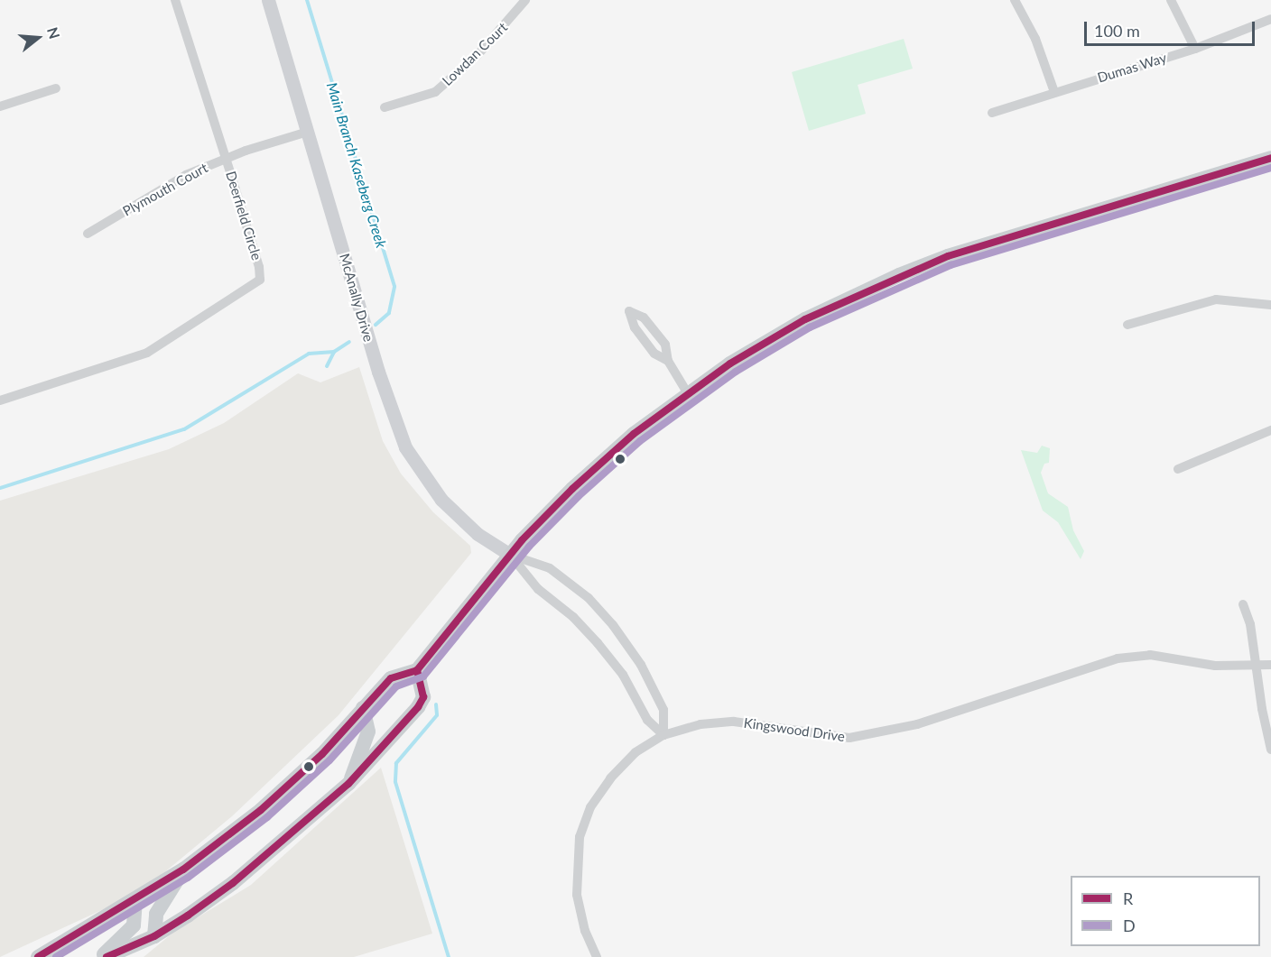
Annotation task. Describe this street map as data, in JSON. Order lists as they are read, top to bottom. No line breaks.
{"streets":{"street":["Lowdan Court","Dumas Way","Plymouth Court","Deerfield Circle","McAnally Drive","Kingswood Drive"]},"crossings":[["Plymouth Court","Deerfield Circle"],["Plymouth Court","McAnally Drive"],["McAnally Drive","Kingswood Drive"]],"water":["Main Branch Kaseberg Creek"],"lines":["transit line R","transit line D"],"legend":["R","D"],"scale_bar":"100 m","north":"right"}
